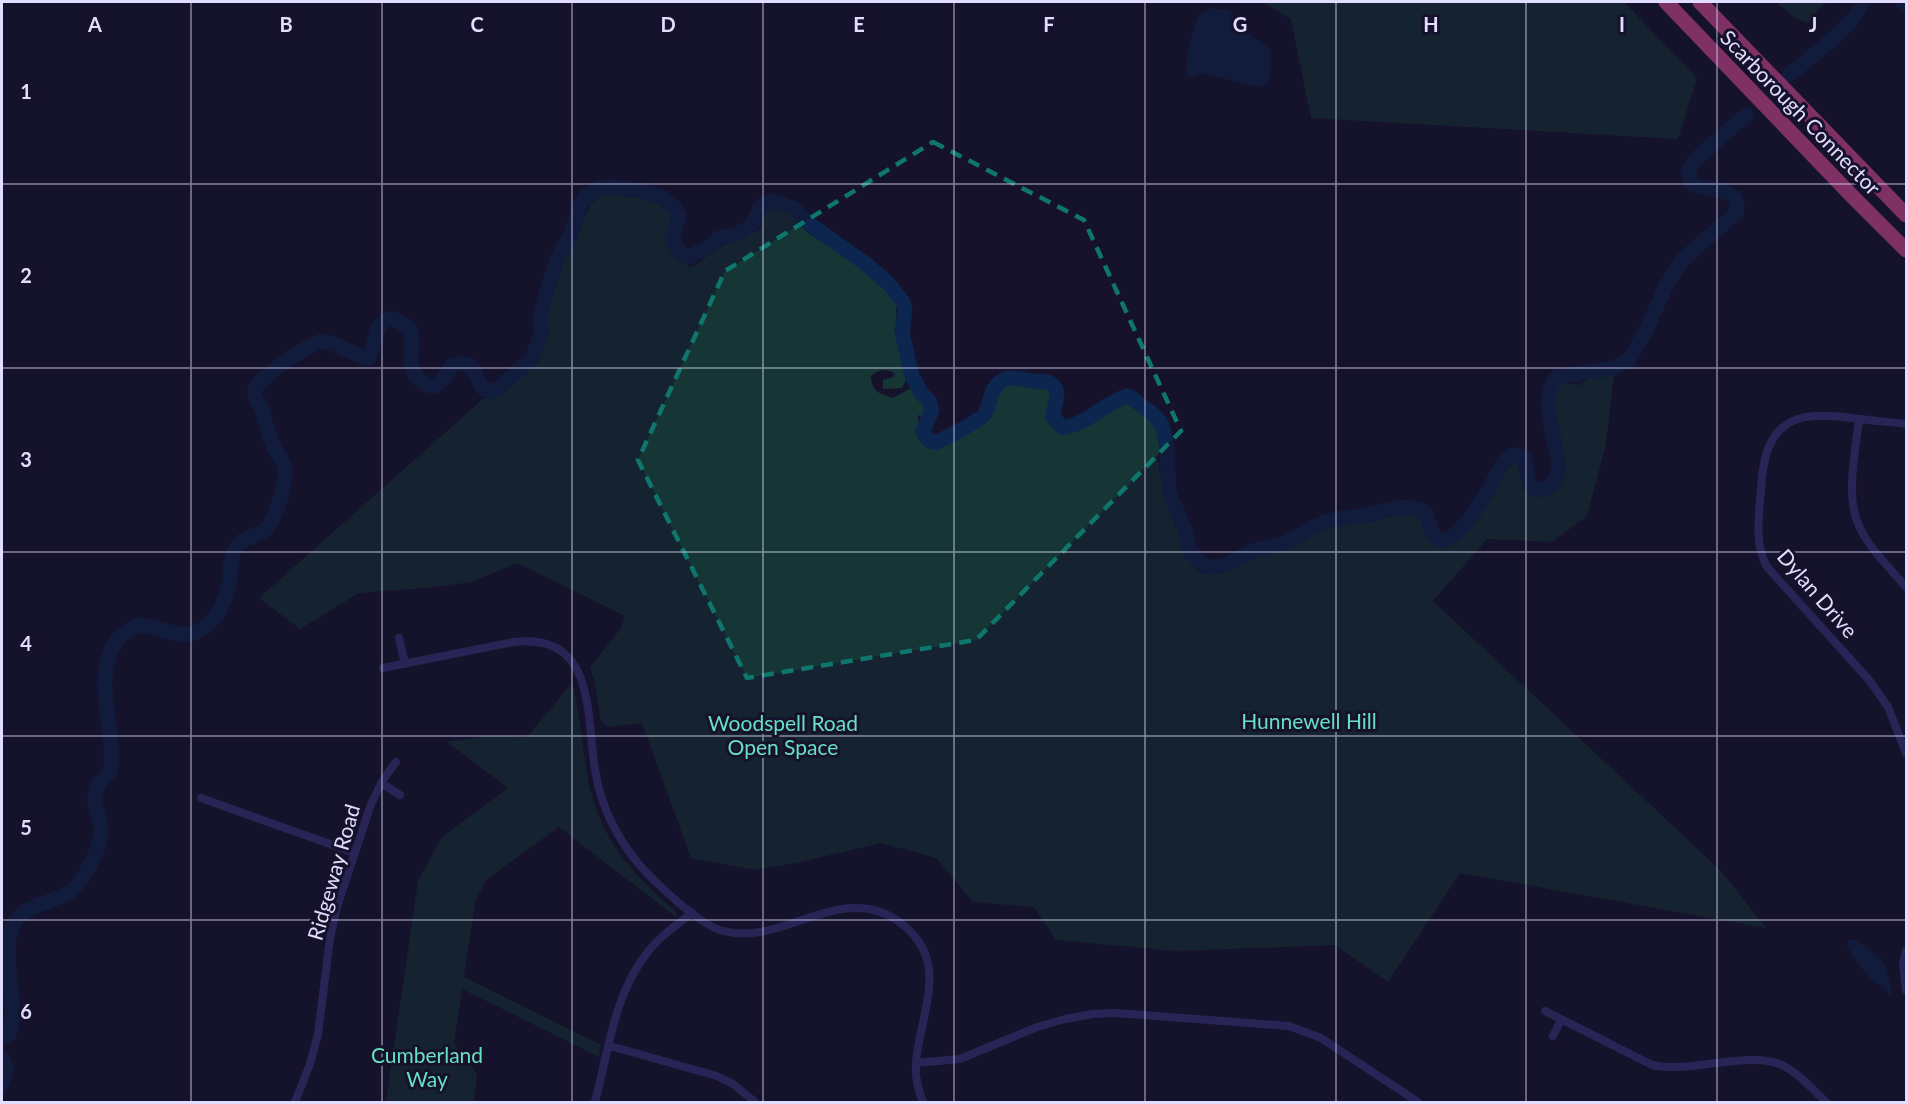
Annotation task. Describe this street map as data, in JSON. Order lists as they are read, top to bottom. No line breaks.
{"streets":{"highway":["Scarborough Connector"],"street":["Dylan Drive","Ridgeway Road"]},"parks":["Hunnewell Hill","Woodspell Road Open Space","Cumberland Way"],"grid":{"columns":["A","B","C","D","E","F","G","H","I","J"],"rows":["1","2","3","4","5","6"]}}
